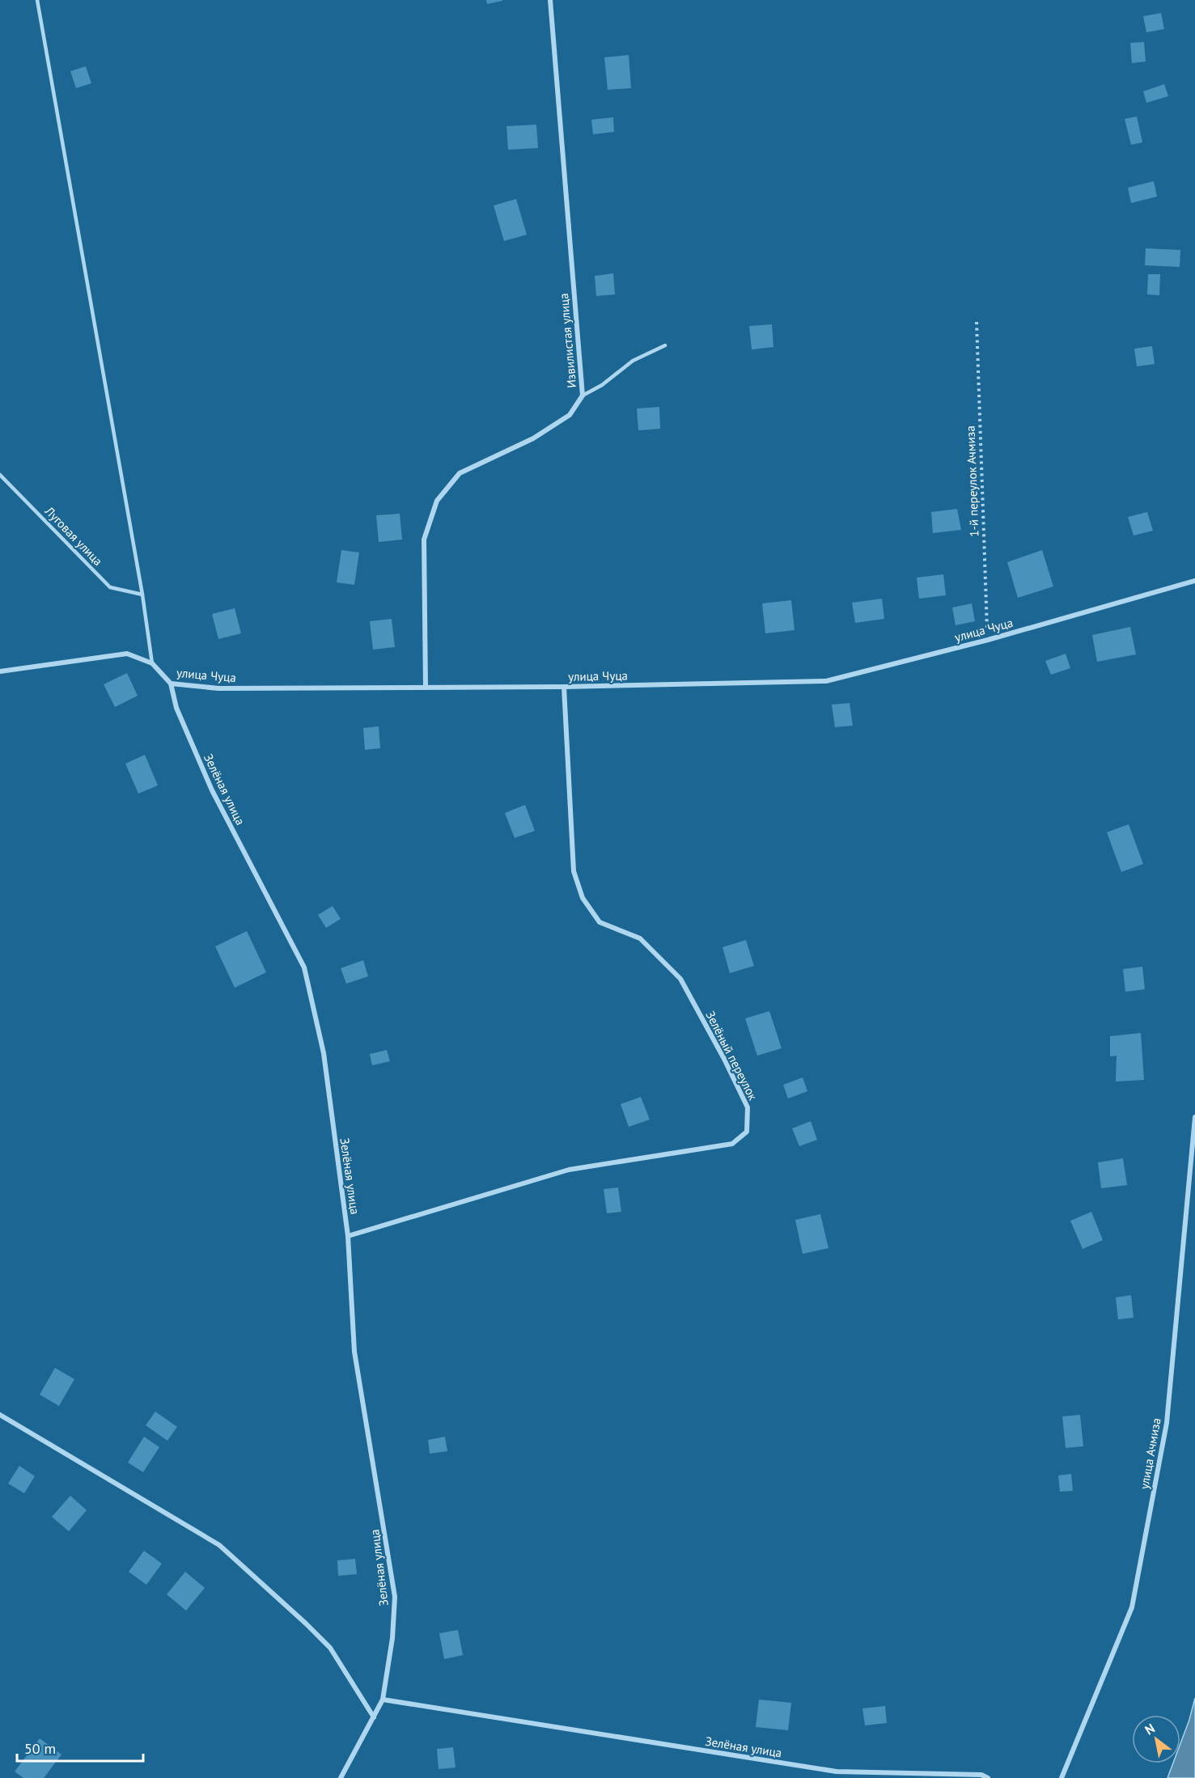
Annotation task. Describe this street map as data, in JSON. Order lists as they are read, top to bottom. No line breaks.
{"streets":{"street":["Извилистая улица","улица Чуца","Зелёная улица","Зелёный переулок","улица Ачмиза"],"lane":["Луговая улица"],"path":["1-й переулок Ачмиза"]},"crossings":[["Извилистая улица","улица Чуца"],["1-й переулок Ачмиза","улица Чуца"],["улица Чуца","Зелёная улица"],["улица Чуца","Зелёный переулок"],["Зелёная улица","Зелёный переулок"]],"scale_bar":"50 m","north":"top left"}
